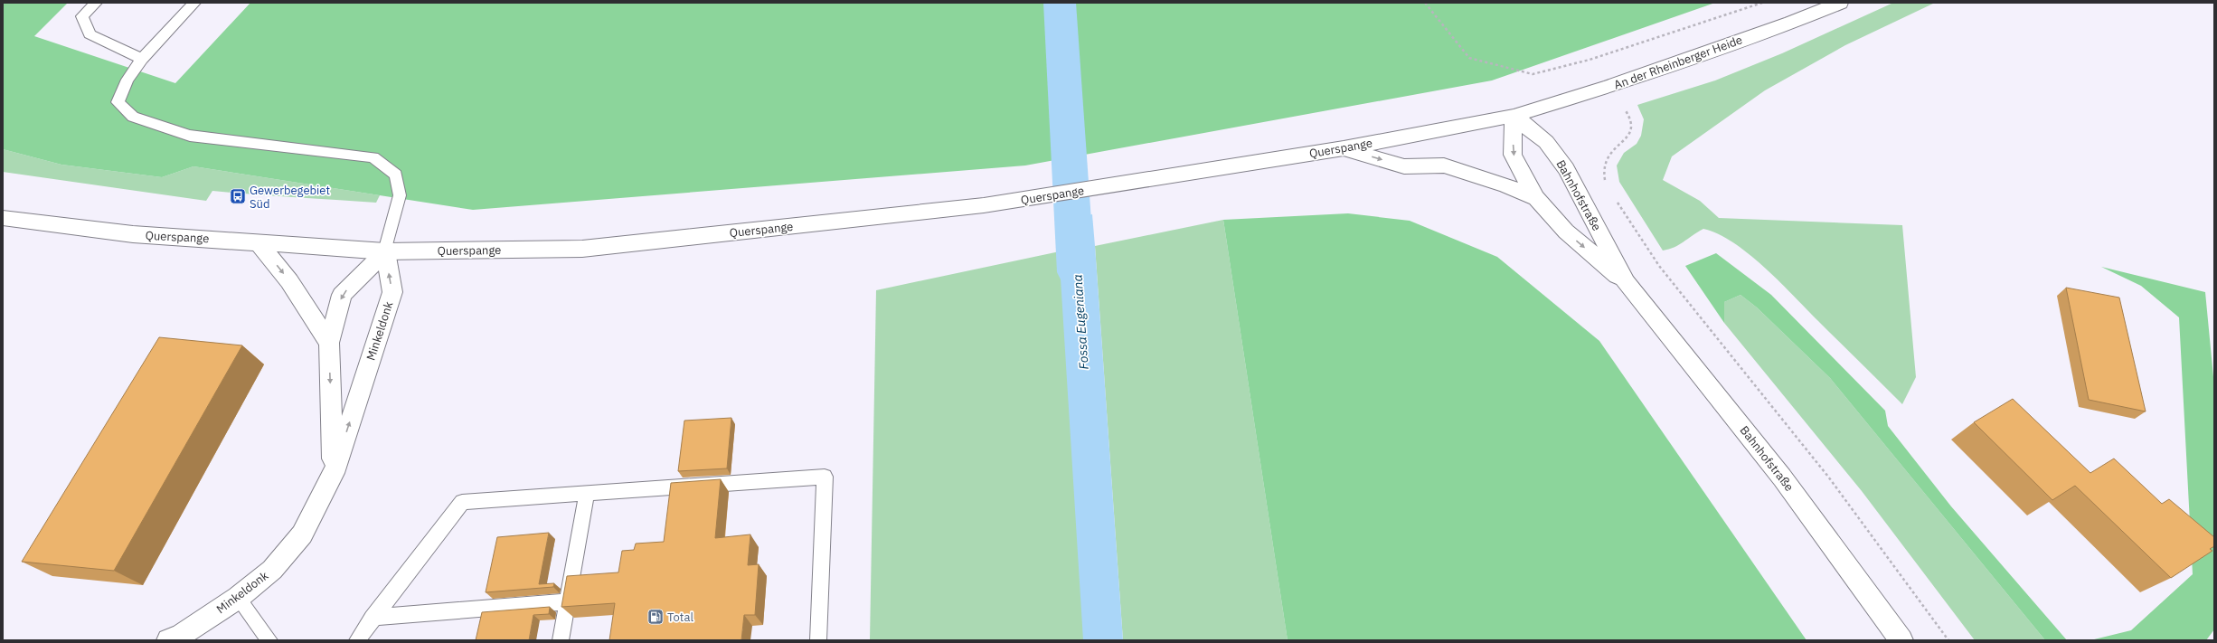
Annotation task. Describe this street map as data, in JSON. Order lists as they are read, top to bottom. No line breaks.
{"streets":{"street":["An der Rheinberger Heide","Querspange","Bahnhofstraße","Minkeldonk"]},"crossings":[["An der Rheinberger Heide","Querspange"],["An der Rheinberger Heide","Bahnhofstraße"],["Querspange","Bahnhofstraße"],["Querspange","Minkeldonk"]],"water":["Fossa Eugeniana"],"places":{"bus stop":["Gewerbegebiet Süd"],"fuel station":["Total"]}}
